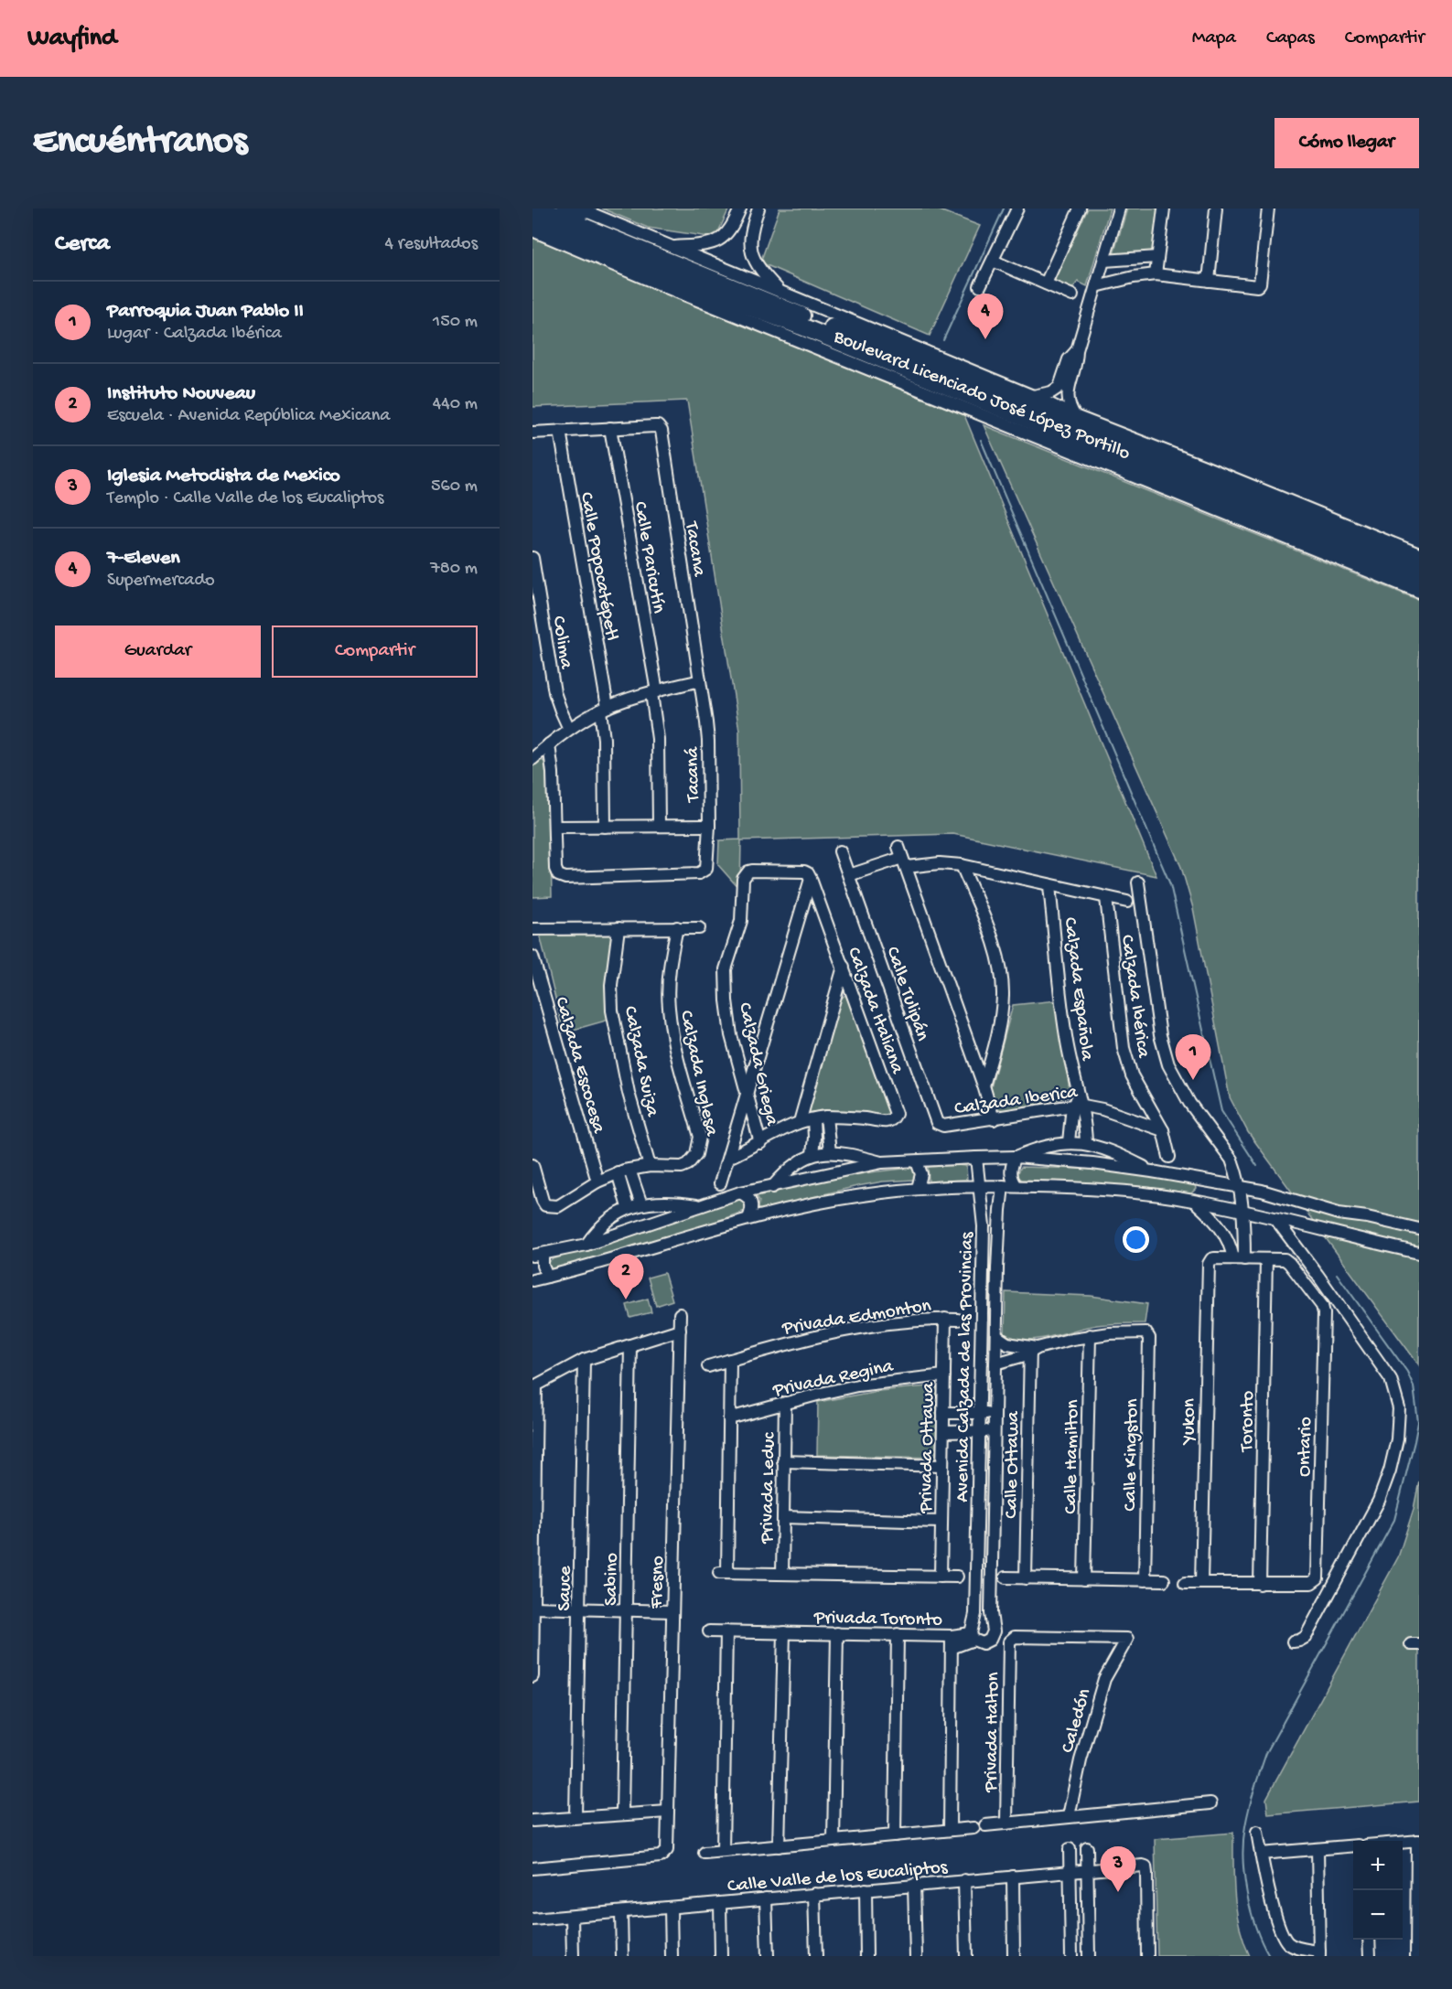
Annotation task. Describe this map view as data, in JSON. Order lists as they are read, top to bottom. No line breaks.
{"streets":{"highway":["Boulevard Licenciado José López Portillo"],"street":["Tacana","Calle Paricutín","Calle Popocatépetl","Colima","Tacaná","Calzada Española","Calle Tulipán","Calzada Ibérica","Calzada Italiana","Calzada Suiza","Calzada Griega","Calzada Escocesa","Calzada Inglesa","Calzada Iberica","Privada Edmonton","Avenida Calzada de las Provincias","Privada Regina","Yukon","Toronto","Ontario","Privada Ottawa","Calle Kingston","Calle Hamilton","Calle Ottawa","Privada Leduc","Sabino","Fresno","Sauce","Privada Toronto","Caledón","Privada Halton","Calle Valle de los Eucaliptos"]},"crossings":[["Tacana","Calle Paricutín"],["Tacana","Tacaná"],["Calzada Española","Calzada Iberica"],["Calle Tulipán","Calzada Iberica"],["Calzada Ibérica","Calzada Iberica"],["Calzada Italiana","Calzada Griega"],["Calzada Suiza","Calzada Inglesa"],["Calzada Escocesa","Calzada Inglesa"],["Privada Edmonton","Privada Ottawa"],["Privada Regina","Privada Ottawa"],["Privada Regina","Privada Leduc"],["Toronto","Ontario"],["Calle Kingston","Calle Hamilton"],["Caledón","Privada Halton"]],"page":{"header":"Wayfind","nav":["Mapa","Capas","Compartir"],"buttons":["Cómo llegar",["Guardar","Compartir"]],"title":"Encuéntranos","heading":["Cerca","4 resultados"],"list":[{"mark":"1","name":"Parroquia Juan Pablo II","note":"Lugar · Calzada Ibérica","value":"150 m"},{"mark":"2","name":"Instituto Nouveau","note":"Escuela · Avenida República Mexicana","value":"440 m"},{"mark":"3","name":"Iglesia Metodista de Mexico","note":"Templo · Calle Valle de los Eucaliptos","value":"560 m"},{"mark":"4","name":"7-Eleven","note":"Supermercado","value":"780 m"}],"pins":["4","1","2","3"],"map_buttons":["+","−"]}}
